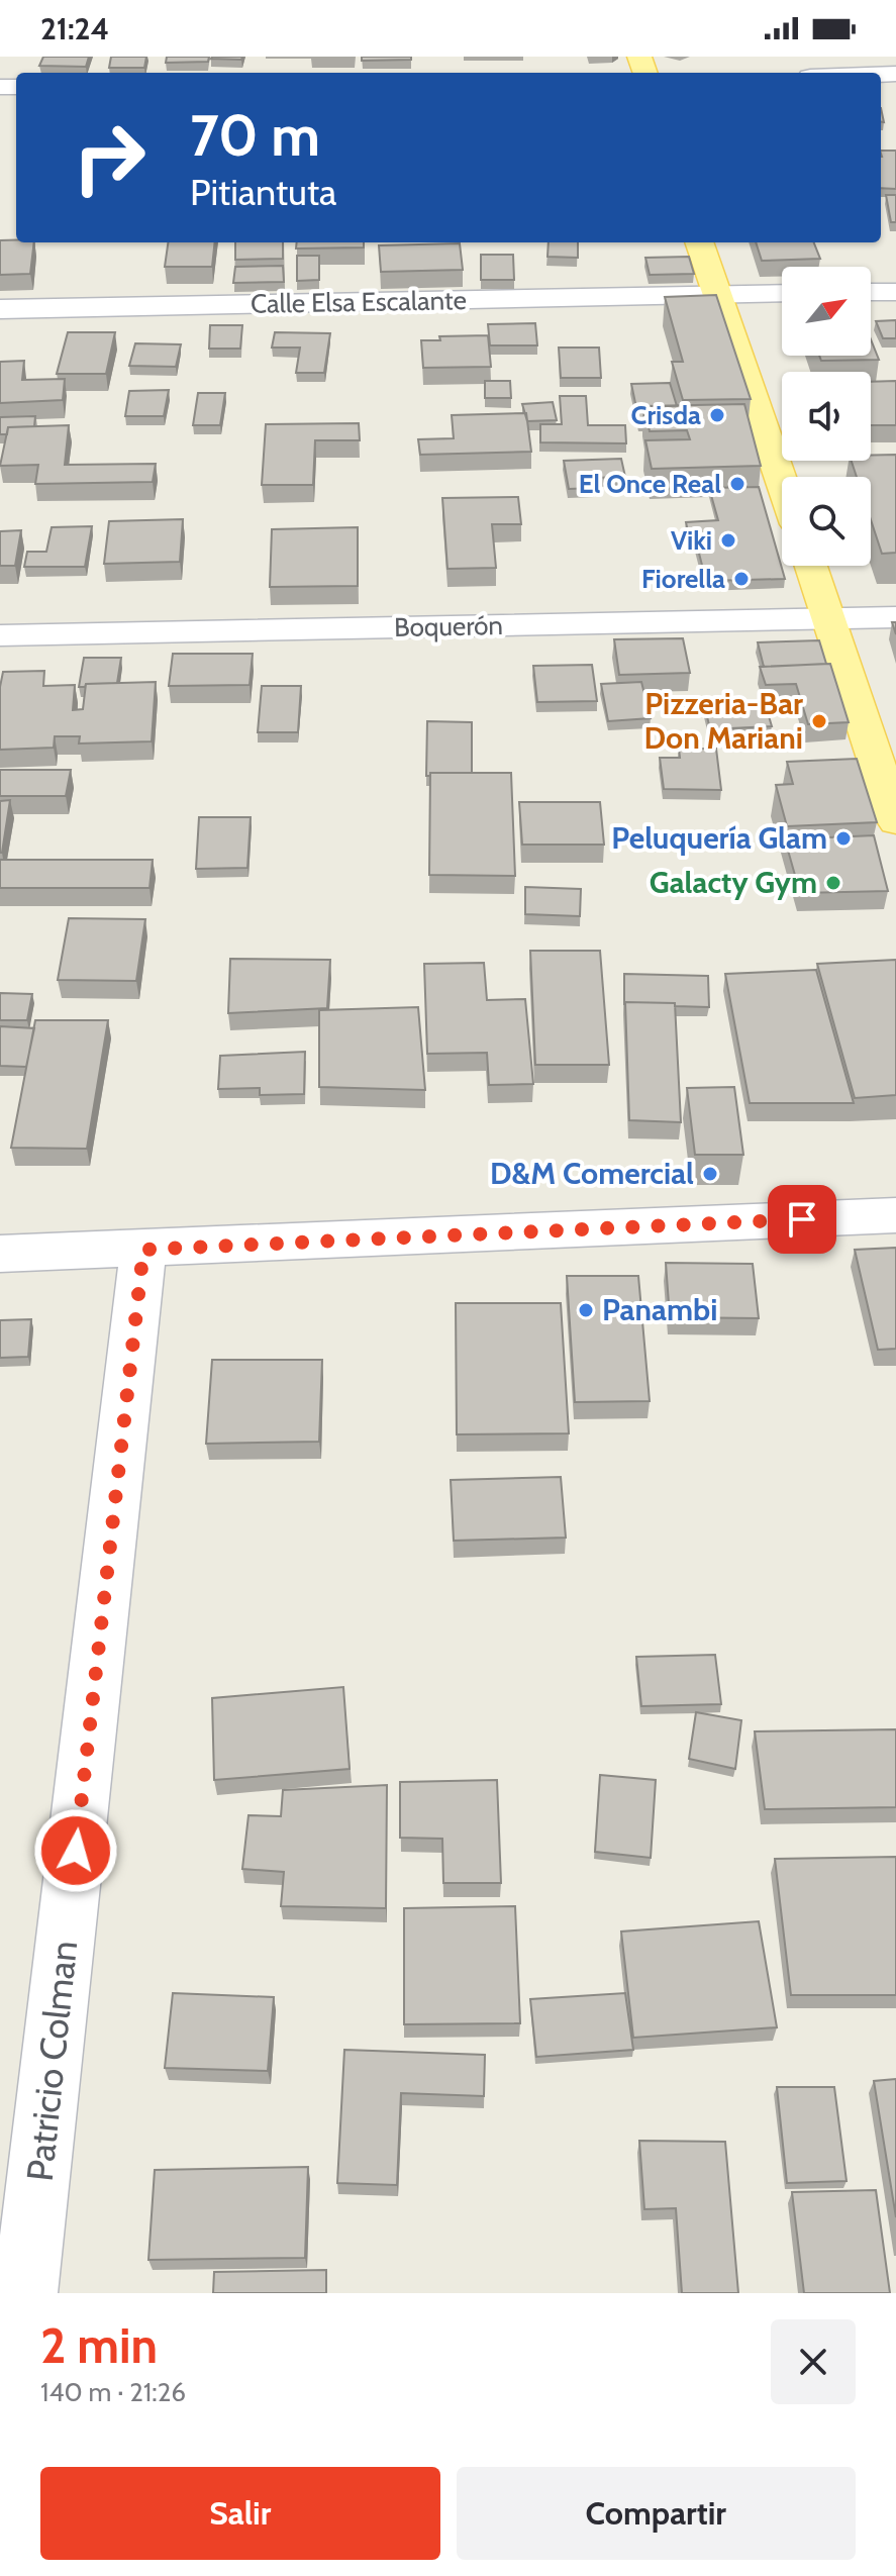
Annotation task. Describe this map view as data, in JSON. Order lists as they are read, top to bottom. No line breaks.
{"streets":{"street":["Calle Elsa Escalante","Boquerón","Patricio Colman"]},"places":["Crisda","El Once Real","Viki","Fiorella","Pizzeria-Bar Don Mariani","Peluquería Glam","Galacty Gym","D&M Comercial","Panambi"],"north":"top right","page":{"status":"21:24","turn":["70 m","Pitiantuta"],"heading":["2 min","140 m · 21:26"],"buttons":["Salir","Compartir"]}}
